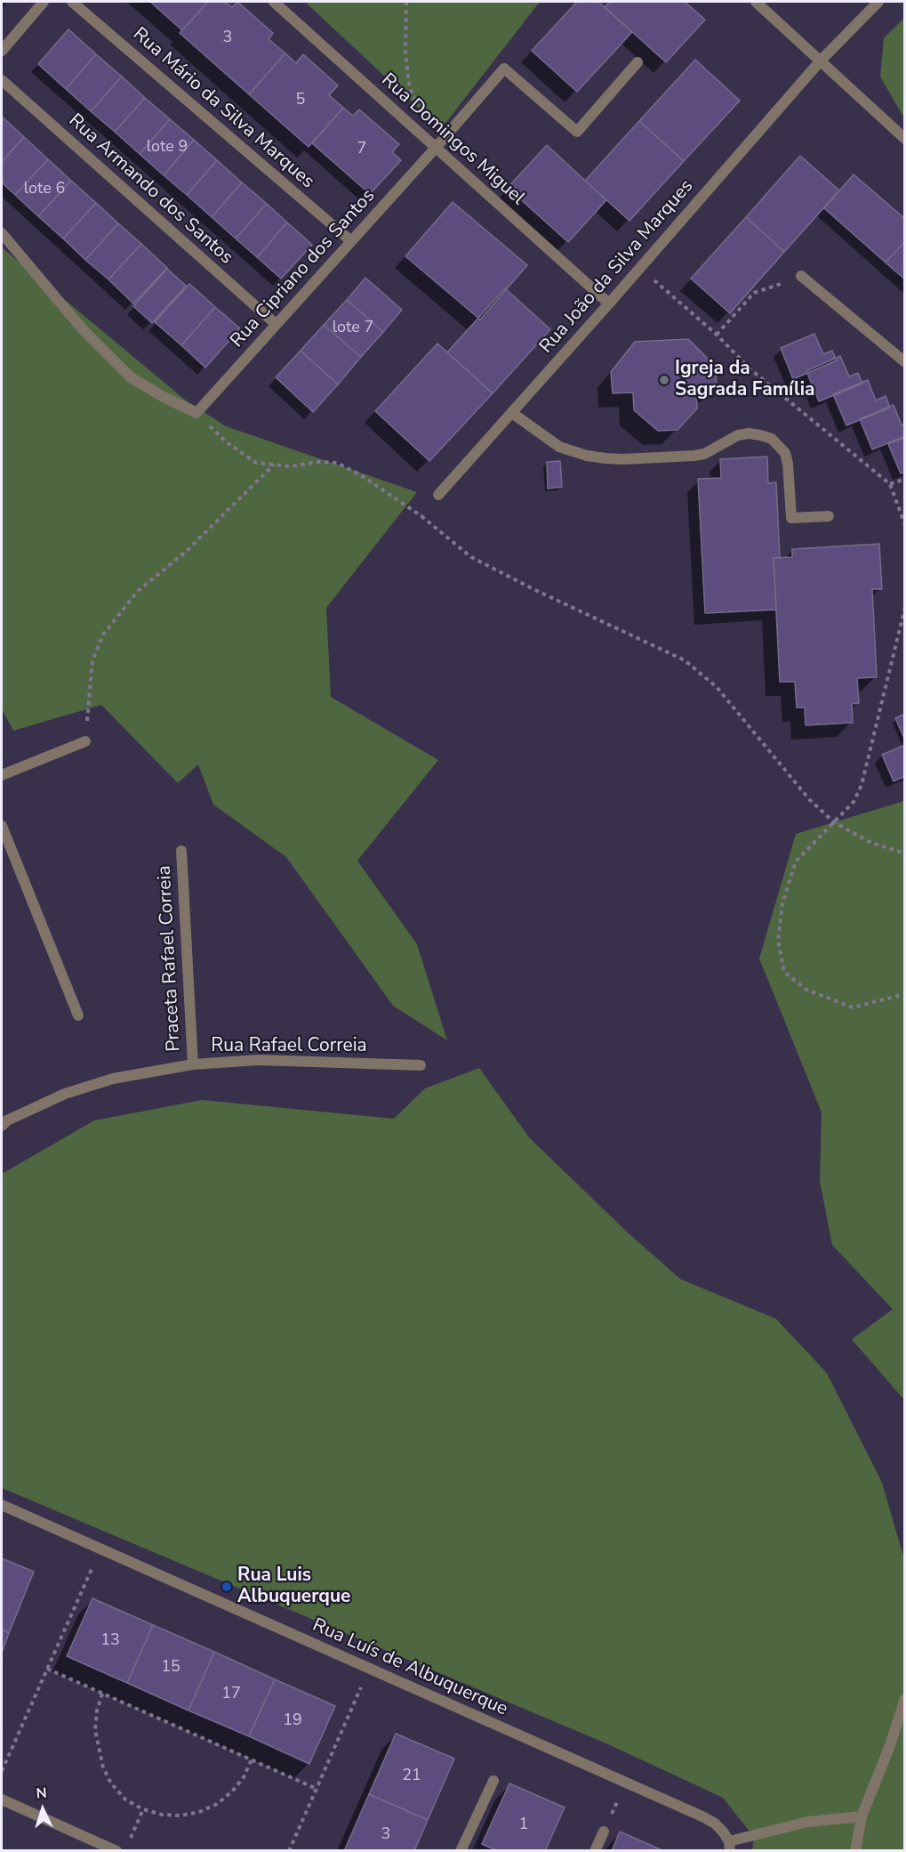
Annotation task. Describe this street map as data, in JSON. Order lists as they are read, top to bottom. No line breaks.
{"streets":{"street":["Rua Mário da Silva Marques","Rua Domingos Miguel","Rua Armando dos Santos","Rua João da Silva Marques","Rua Cipriano dos Santos","Praceta Rafael Correia","Rua Rafael Correia","Rua Luís de Albuquerque"]},"crossings":[["Rua Mário da Silva Marques","Rua Cipriano dos Santos"],["Rua Domingos Miguel","Rua João da Silva Marques"],["Rua Domingos Miguel","Rua Cipriano dos Santos"],["Rua Armando dos Santos","Rua Cipriano dos Santos"],["Praceta Rafael Correia","Rua Rafael Correia"]],"places":["Igreja da Sagrada Família","Rua Luis Albuquerque"],"house_numbers":["3","5","lote 9","7","lote 6","lote 7","13","15","17","19","21","1","3"],"north":"top"}
